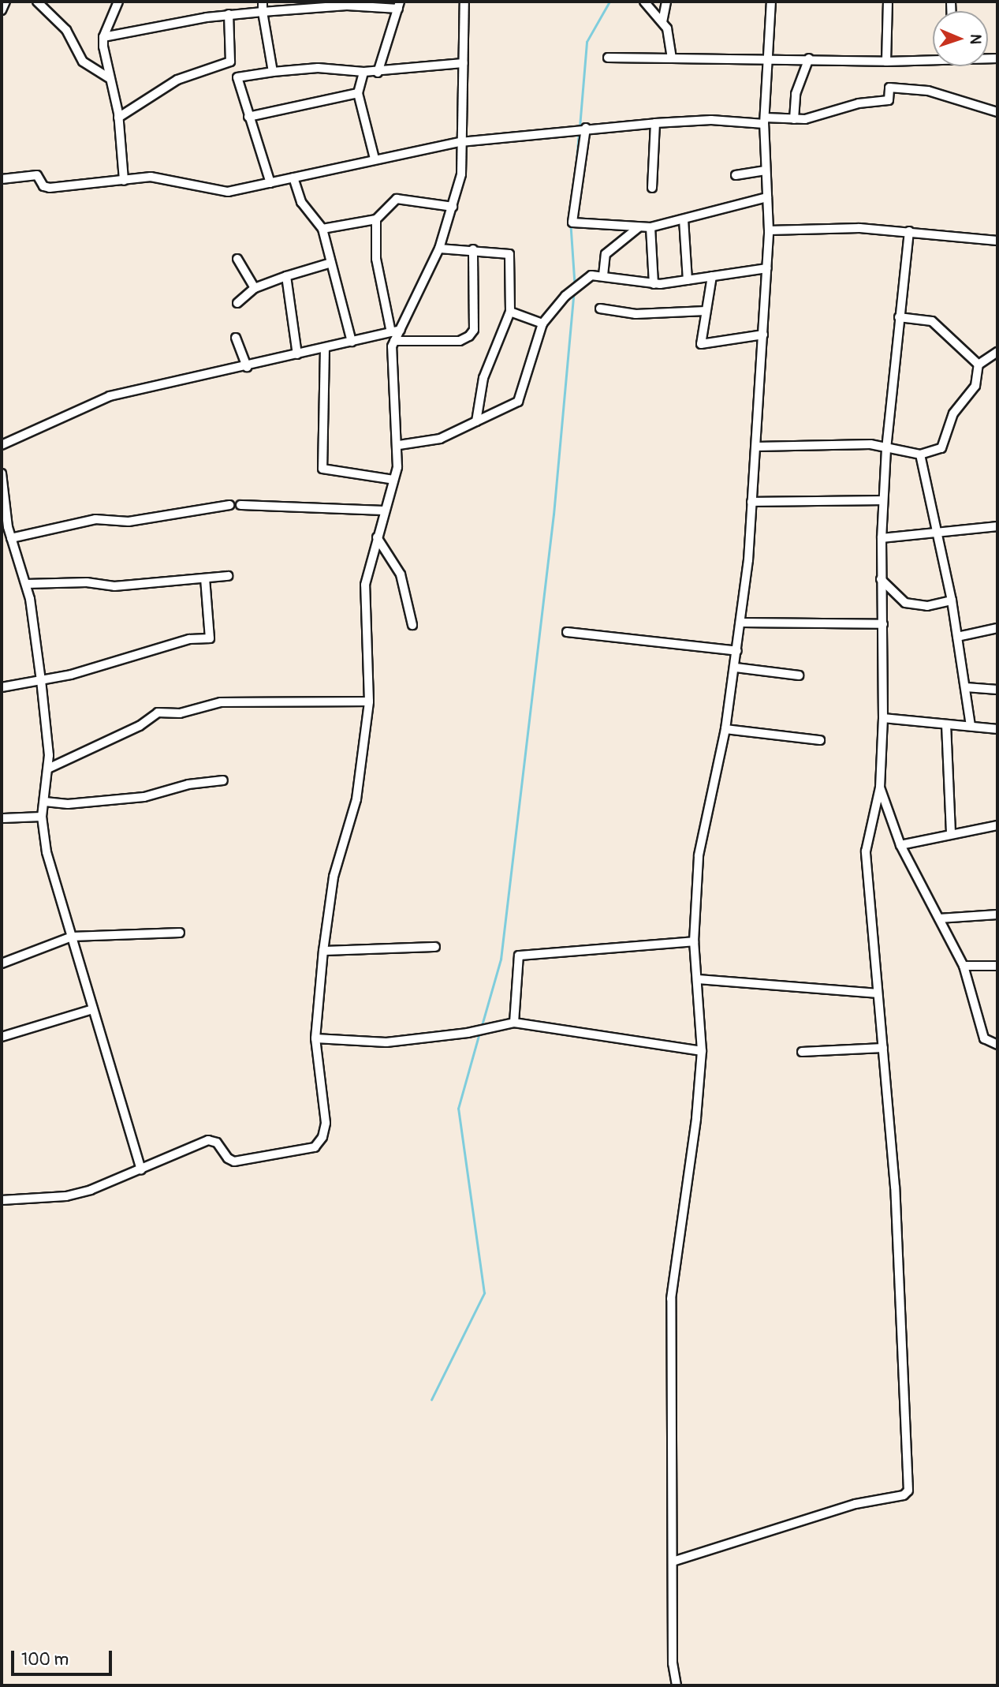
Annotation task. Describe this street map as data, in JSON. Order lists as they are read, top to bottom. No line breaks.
{"scale_bar":"100 m","north":"right"}
